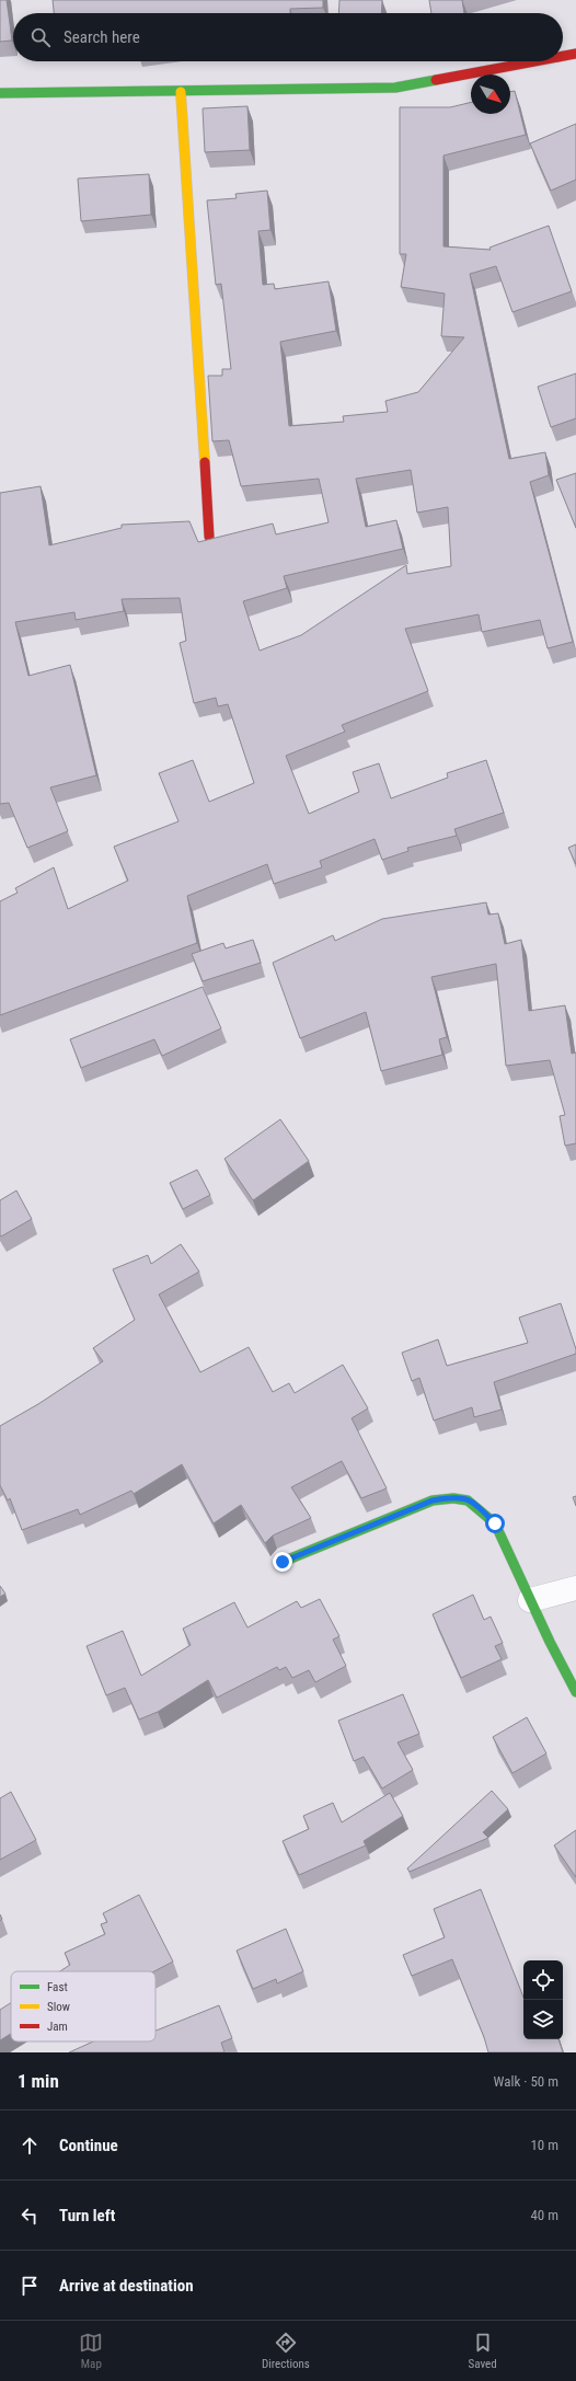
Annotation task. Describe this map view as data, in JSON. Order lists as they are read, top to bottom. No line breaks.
{"legend":["Fast","Slow","Jam"],"north":"bottom right","page":{"search":"Search here","heading":["1 min","Walk · 50 m"],"list":[["Continue","10 m"],["Turn left","40 m"],"Arrive at destination"],"nav":["Map","Directions","Saved"]}}
